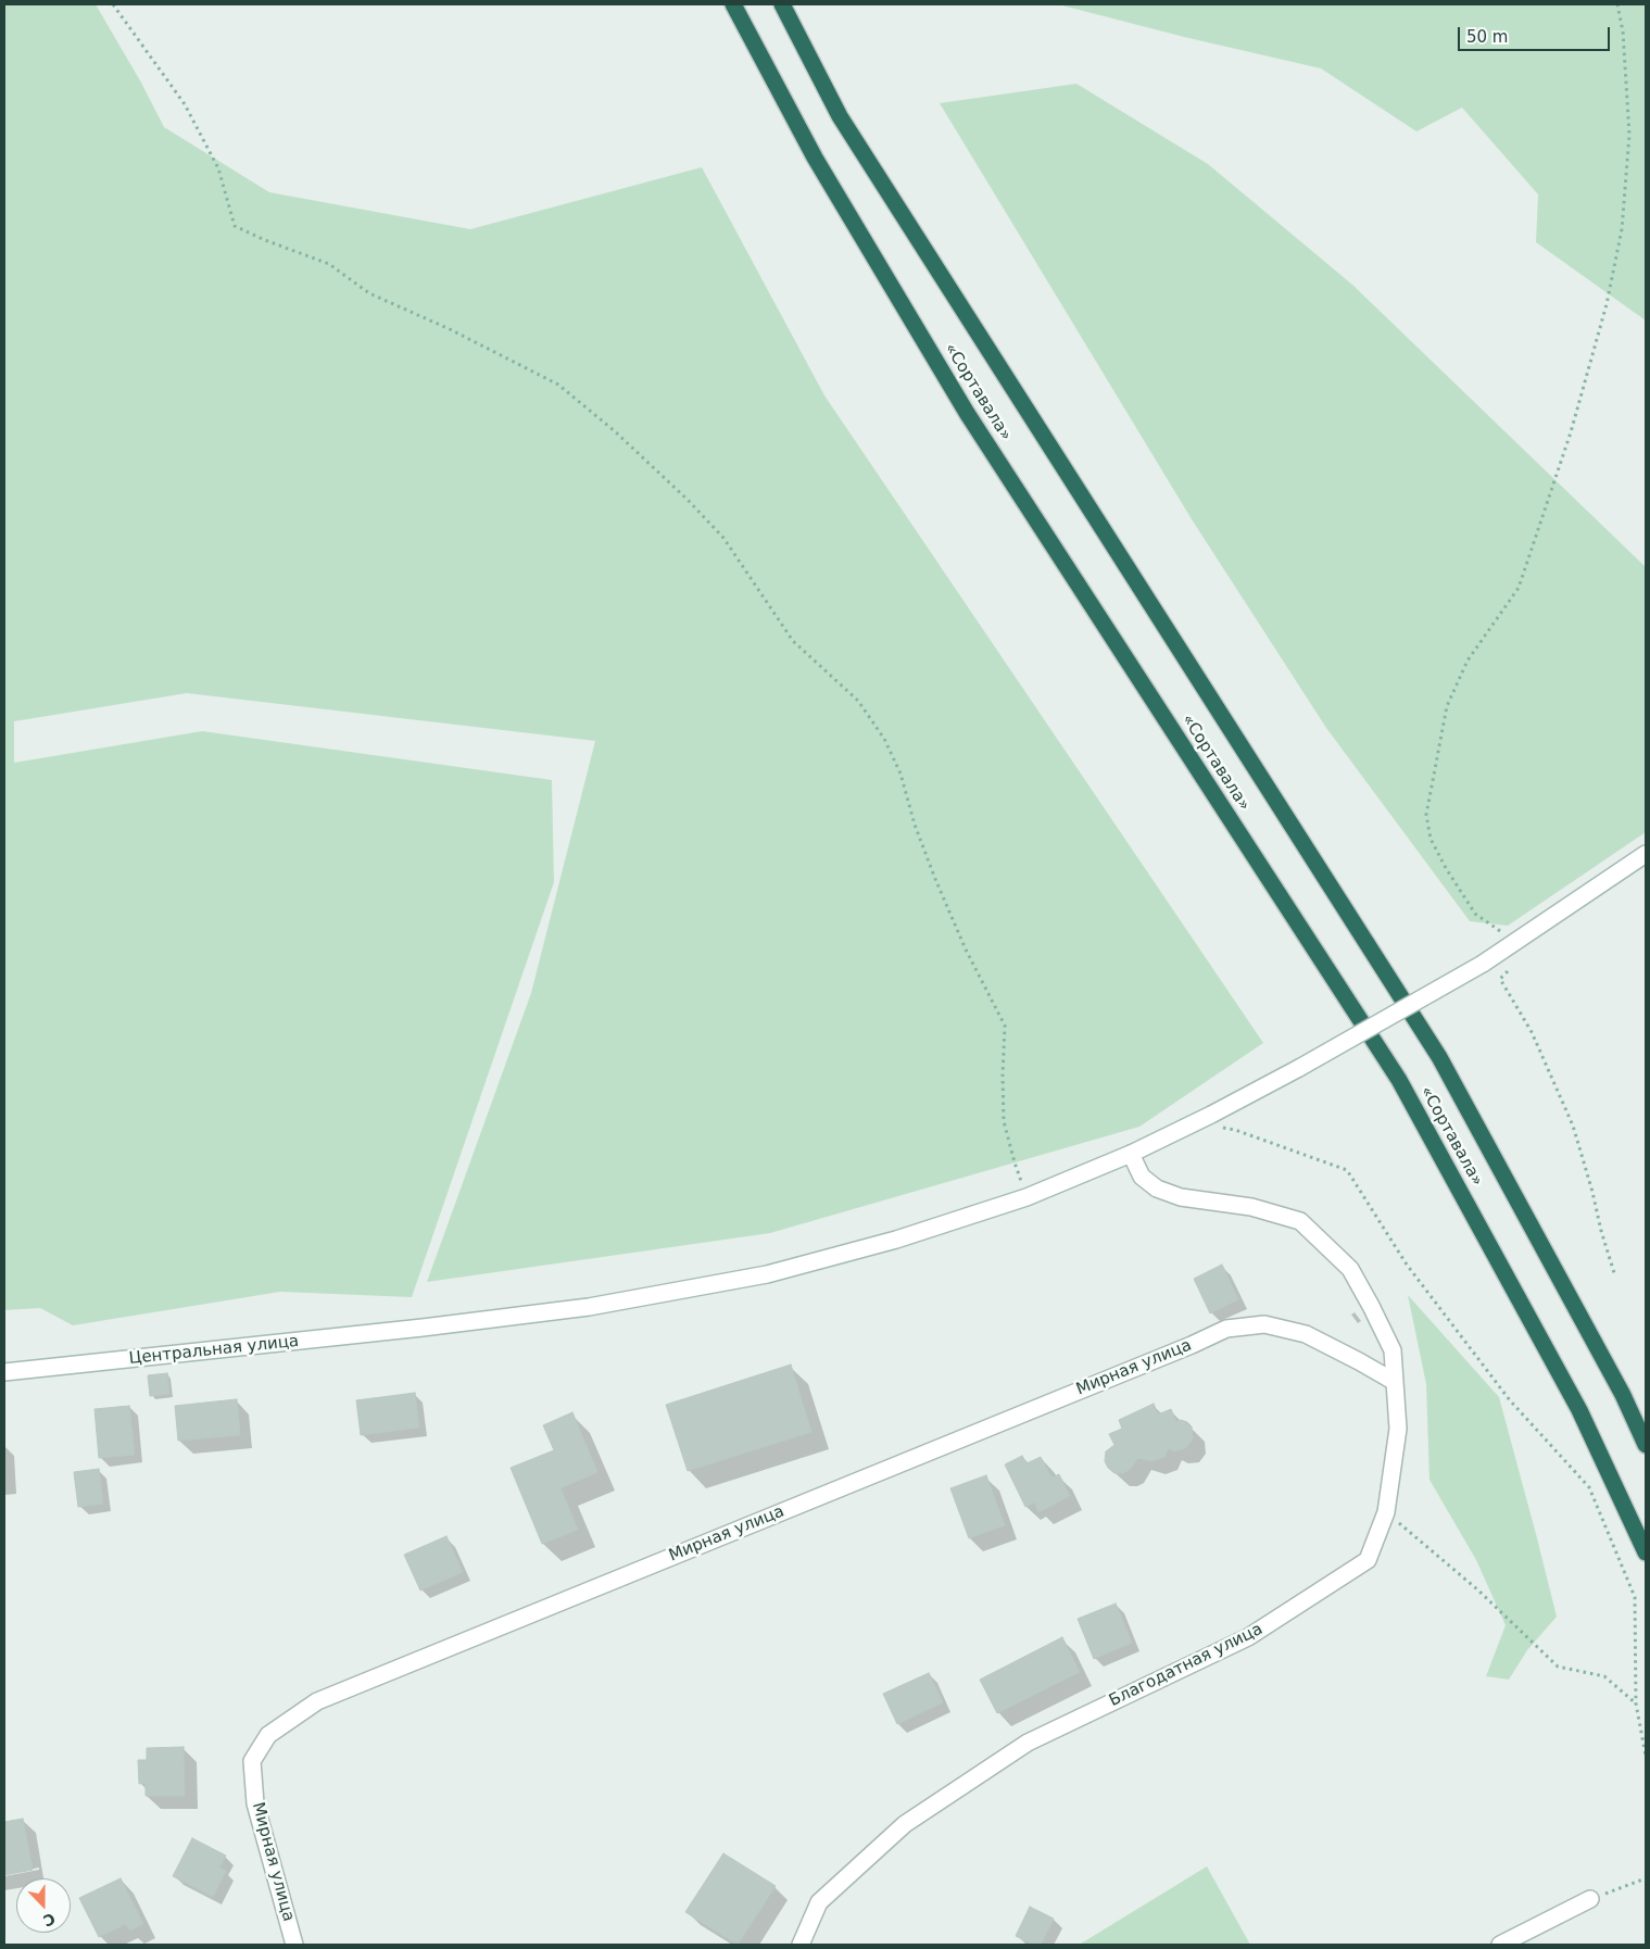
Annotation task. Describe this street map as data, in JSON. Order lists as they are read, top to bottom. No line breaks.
{"streets":{"highway":["«Сортавала»"],"street":["Центральная улица","Мирная улица","Благодатная улица"]},"crossings":[["Центральная улица","Благодатная улица"],["Мирная улица","Благодатная улица"]],"scale_bar":"50 m","north":"bottom"}
